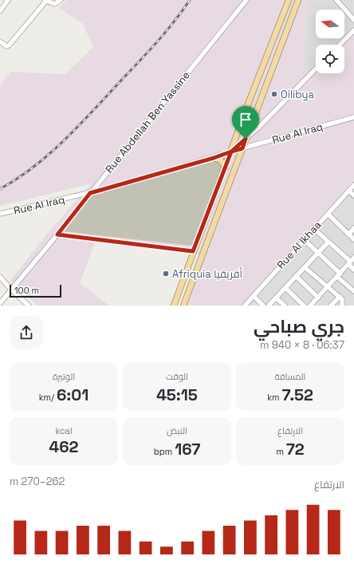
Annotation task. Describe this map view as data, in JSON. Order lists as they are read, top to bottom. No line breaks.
{"streets":{"street":["Rue Abdellah Ben Yassine","Rue Al Iraq","Rue Al Ikhaa"]},"crossings":[["Rue Abdellah Ben Yassine","Rue Al Iraq"]],"places":["Oilibya","Afriquia أفريقيا"],"scale_bar":"100 m","north":"left","page":{"scale":"100 m","heading":["جري صباحي","06:37 · 8 × 940 m"],"stats":[["المسافة","7.52 km"],["الوقت","45:15"],["الوتيرة","6:01 /km"],["الارتفاع","72 m"],["النبض","167 bpm"],["kcal","462"]],"chart":["الارتفاع","262–270 m"]}}
